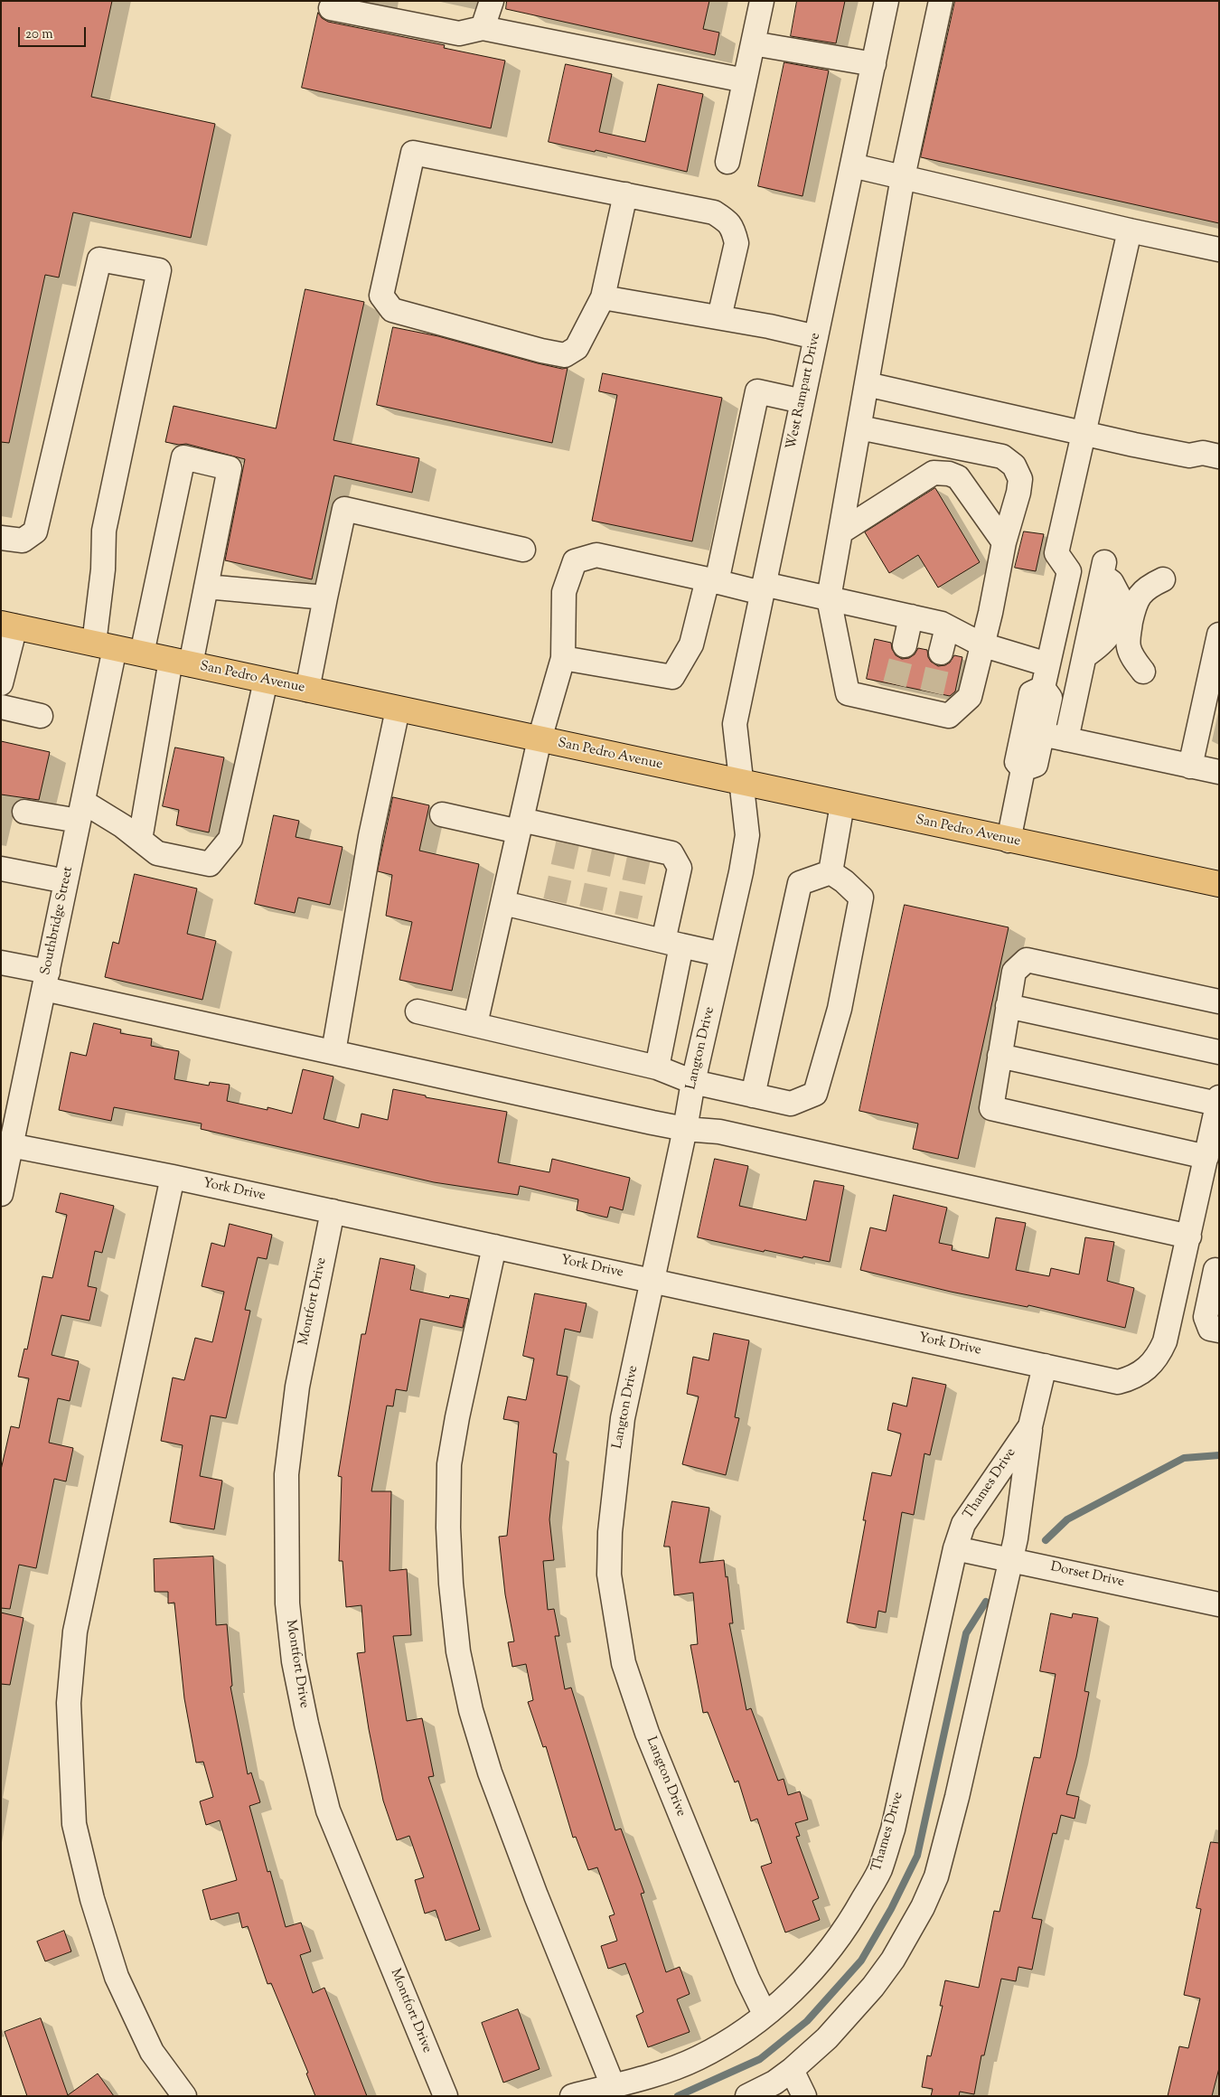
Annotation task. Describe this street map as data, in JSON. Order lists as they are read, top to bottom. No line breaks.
{"streets":{"main road":["San Pedro Avenue"],"street":["West Rampart Drive","Southbridge Street","Langton Drive","York Drive","Montfort Drive","Thames Drive","Dorset Drive"]},"crossings":[["West Rampart Drive","San Pedro Avenue"],["West Rampart Drive","Langton Drive"],["San Pedro Avenue","Southbridge Street"],["San Pedro Avenue","Langton Drive"],["Southbridge Street","York Drive"],["Langton Drive","York Drive"],["Langton Drive","Thames Drive"],["York Drive","Montfort Drive"],["York Drive","Thames Drive"],["Thames Drive","Dorset Drive"]],"scale_bar":"20 m"}
